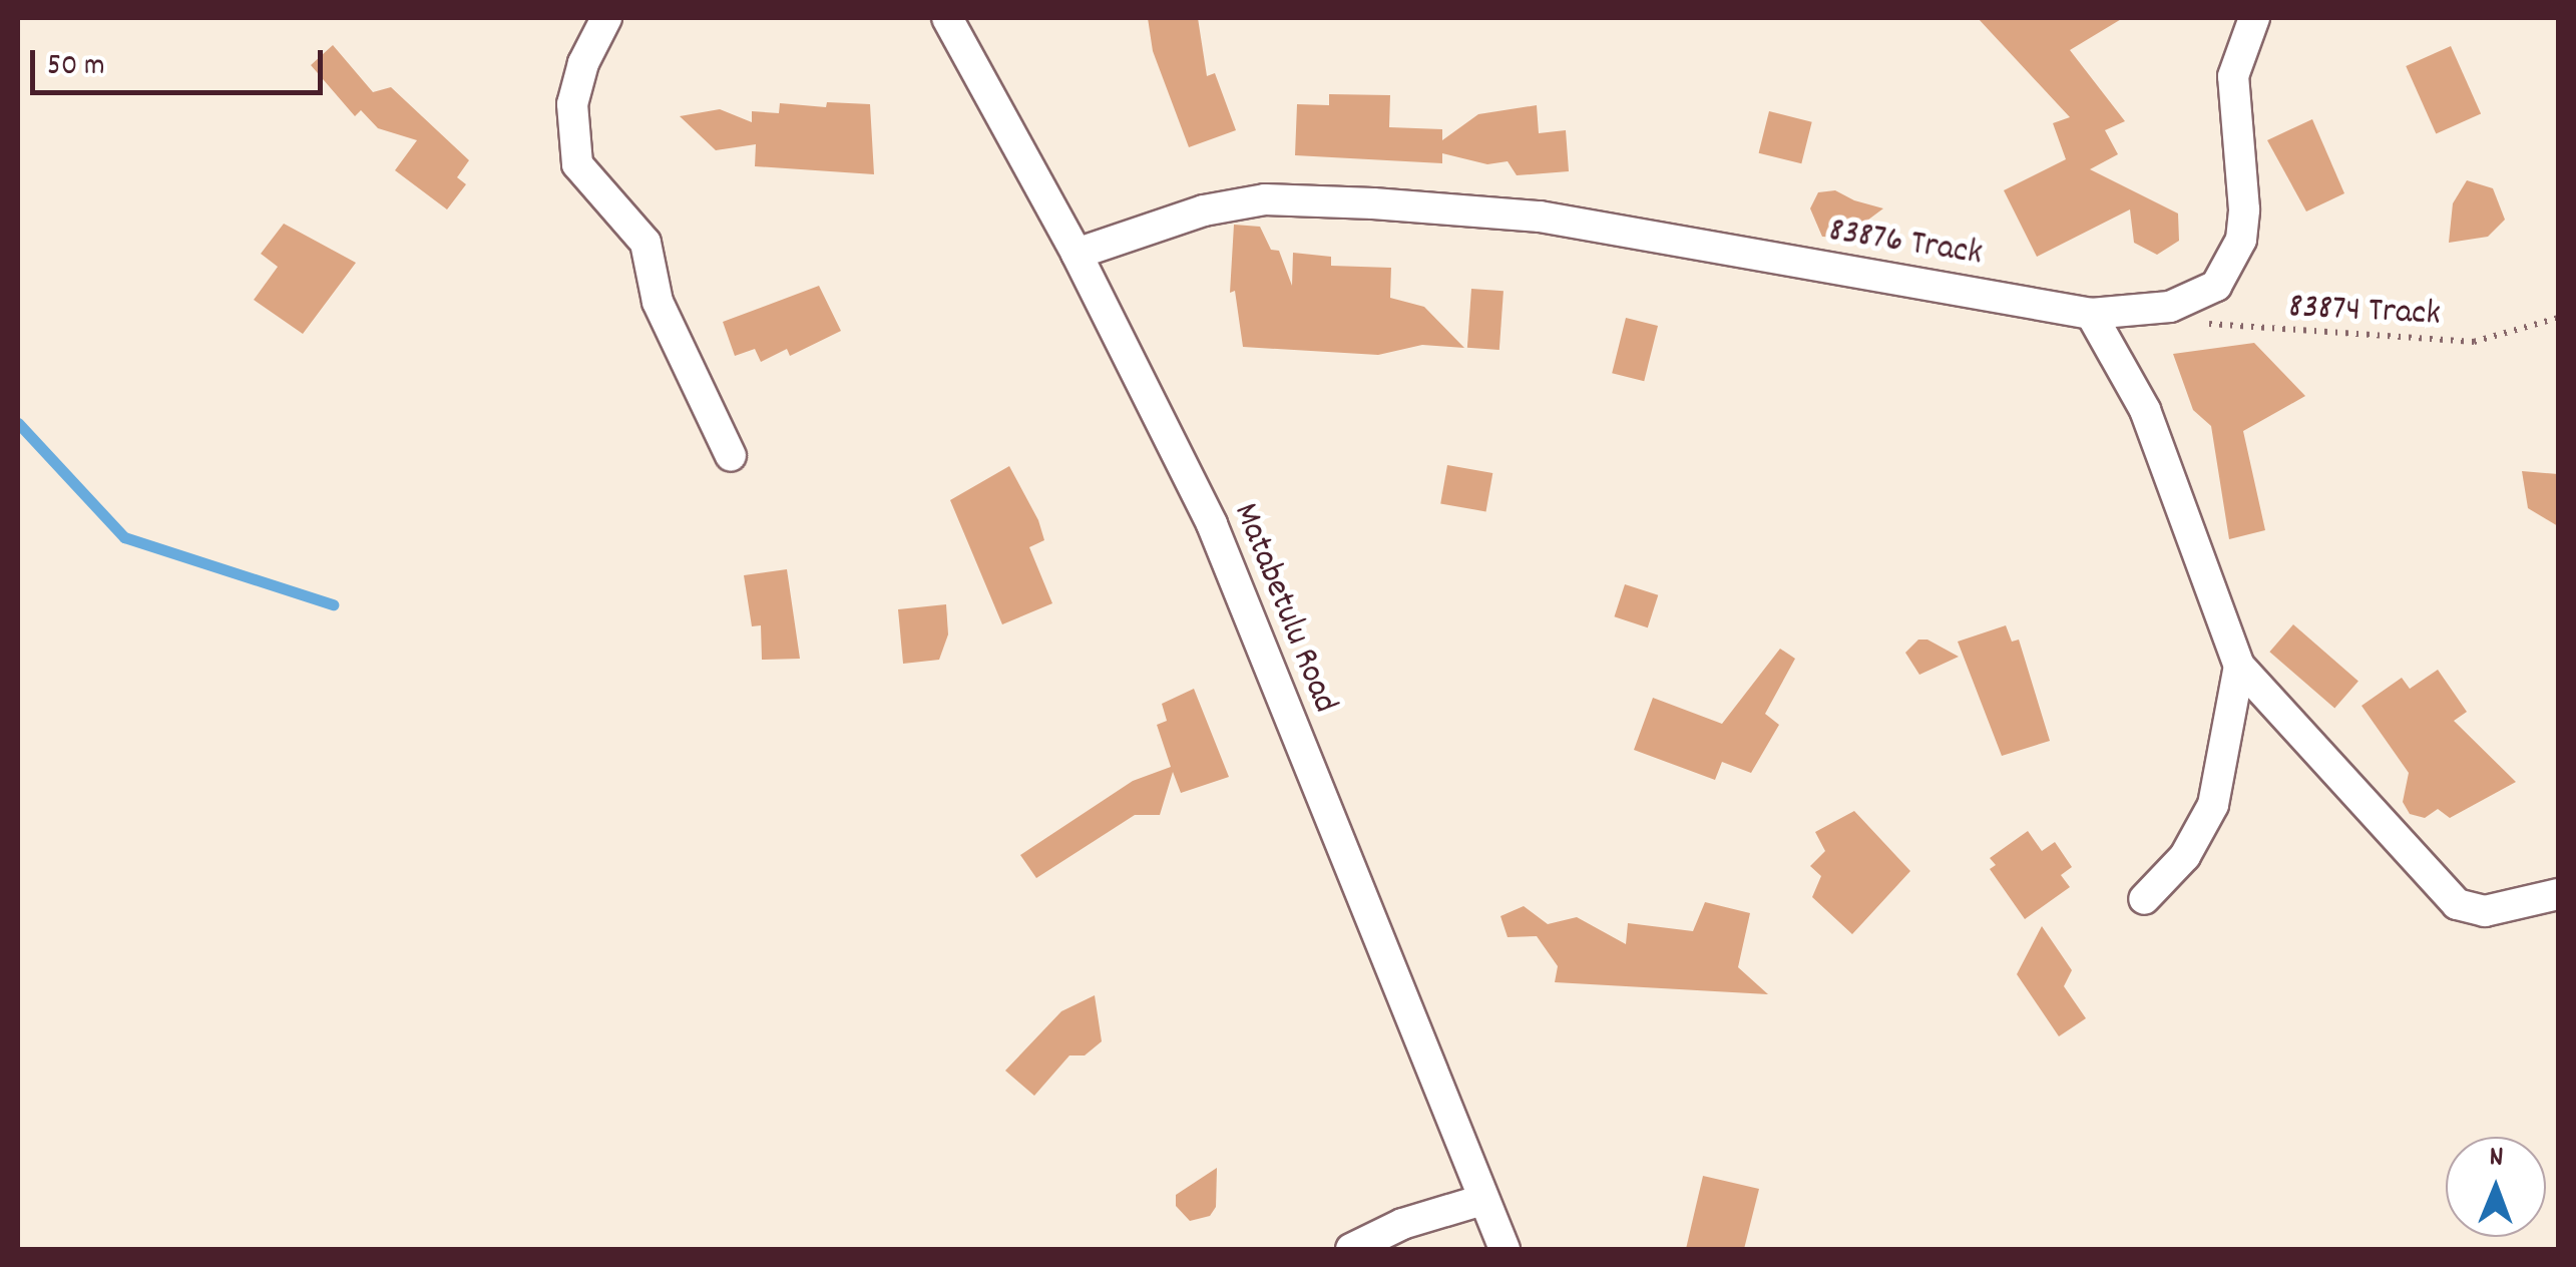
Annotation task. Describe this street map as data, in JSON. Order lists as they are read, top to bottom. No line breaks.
{"streets":{"street":["83876 Track","Matabetulu Road"],"path":["83874 Track"]},"crossings":[["83876 Track","83874 Track"],["83876 Track","Matabetulu Road"]],"scale_bar":"50 m","north":"top"}
